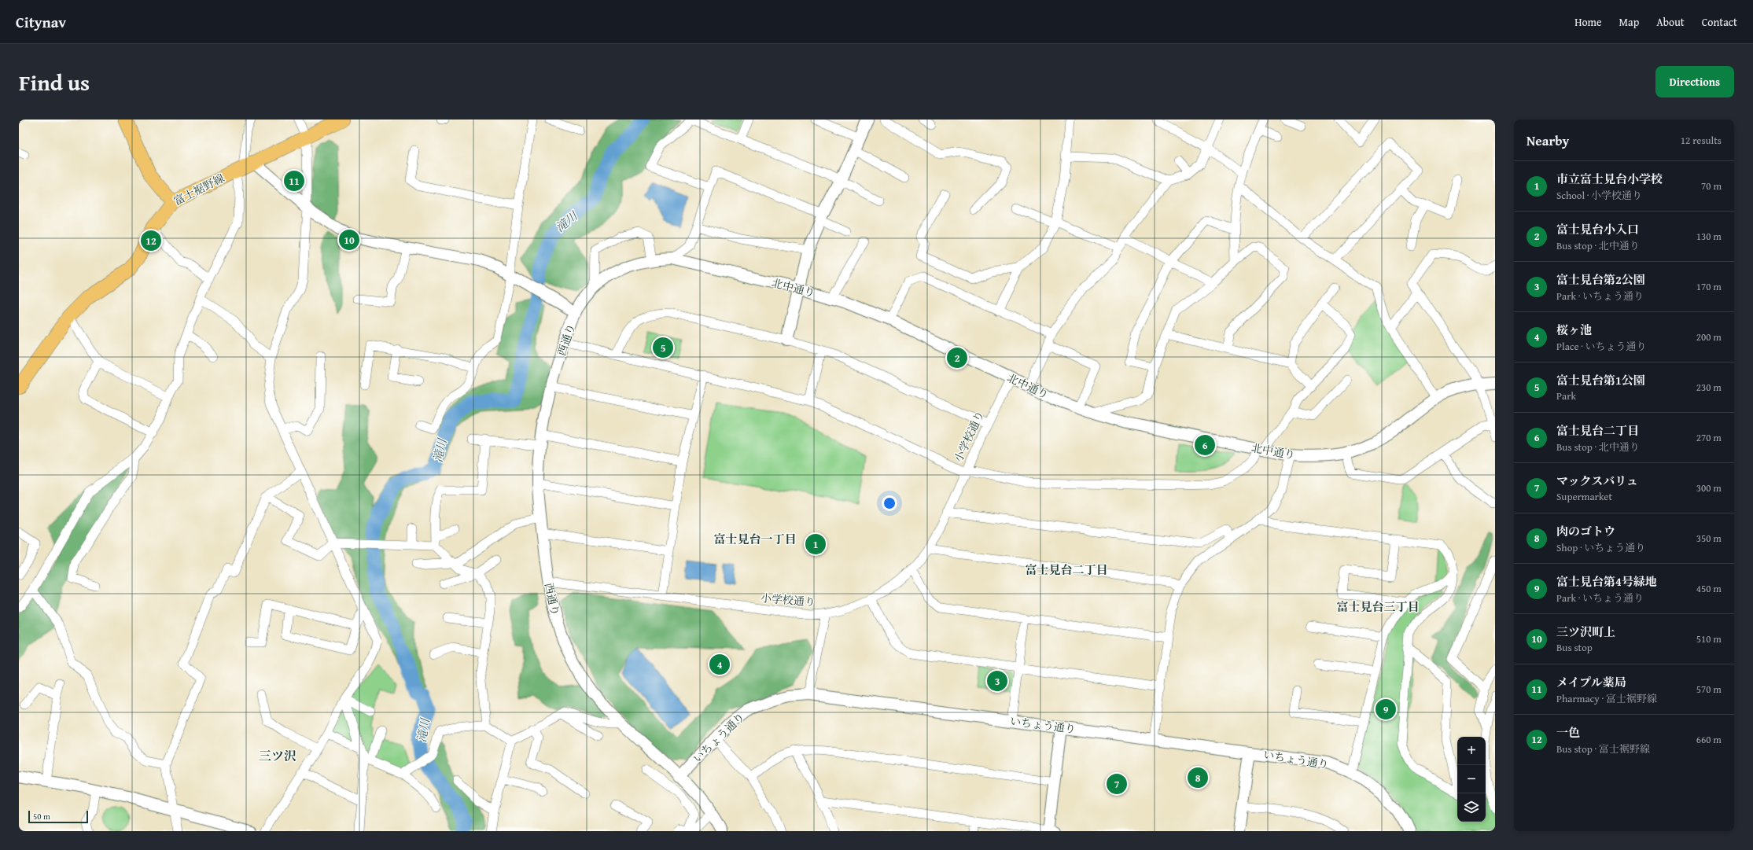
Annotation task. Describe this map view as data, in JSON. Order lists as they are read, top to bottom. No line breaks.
{"streets":{"main road":["富士裾野線"],"street":["北中通り","西通り","小学校通り","いちょう通り"]},"crossings":[["北中通り","西通り"],["北中通り","小学校通り"],["西通り","小学校通り"],["西通り","いちょう通り"]],"districts":["富士見台一丁目","富士見台二丁目","富士見台三丁目","三ツ沢"],"water":["滝川"],"scale_bar":"50 m","page":{"header":"Citynav","nav":["Home","Map","About","Contact"],"title":"Find us","buttons":"Directions","heading":["Nearby","12 results"],"list":[{"mark":"1","name":"市立富士見台小学校","note":"School · 小学校通り","value":"70 m"},{"mark":"2","name":"富士見台小入口","note":"Bus stop · 北中通り","value":"130 m"},{"mark":"3","name":"富士見台第2公園","note":"Park · いちょう通り","value":"170 m"},{"mark":"4","name":"桜ヶ池","note":"Place · いちょう通り","value":"200 m"},{"mark":"5","name":"富士見台第1公園","note":"Park","value":"230 m"},{"mark":"6","name":"富士見台二丁目","note":"Bus stop · 北中通り","value":"270 m"},{"mark":"7","name":"マックスバリュ","note":"Supermarket","value":"300 m"},{"mark":"8","name":"肉のゴトウ","note":"Shop · いちょう通り","value":"350 m"},{"mark":"9","name":"富士見台第4号緑地","note":"Park · いちょう通り","value":"450 m"},{"mark":"10","name":"三ツ沢町上","note":"Bus stop","value":"510 m"},{"mark":"11","name":"メイプル薬局","note":"Pharmacy · 富士裾野線","value":"570 m"},{"mark":"12","name":"一色","note":"Bus stop · 富士裾野線","value":"660 m"}],"pins":["11","10","12","5","2","6","1","4","3","9","8","7"],"map_buttons":["+","−"],"scale":"50 m"}}
